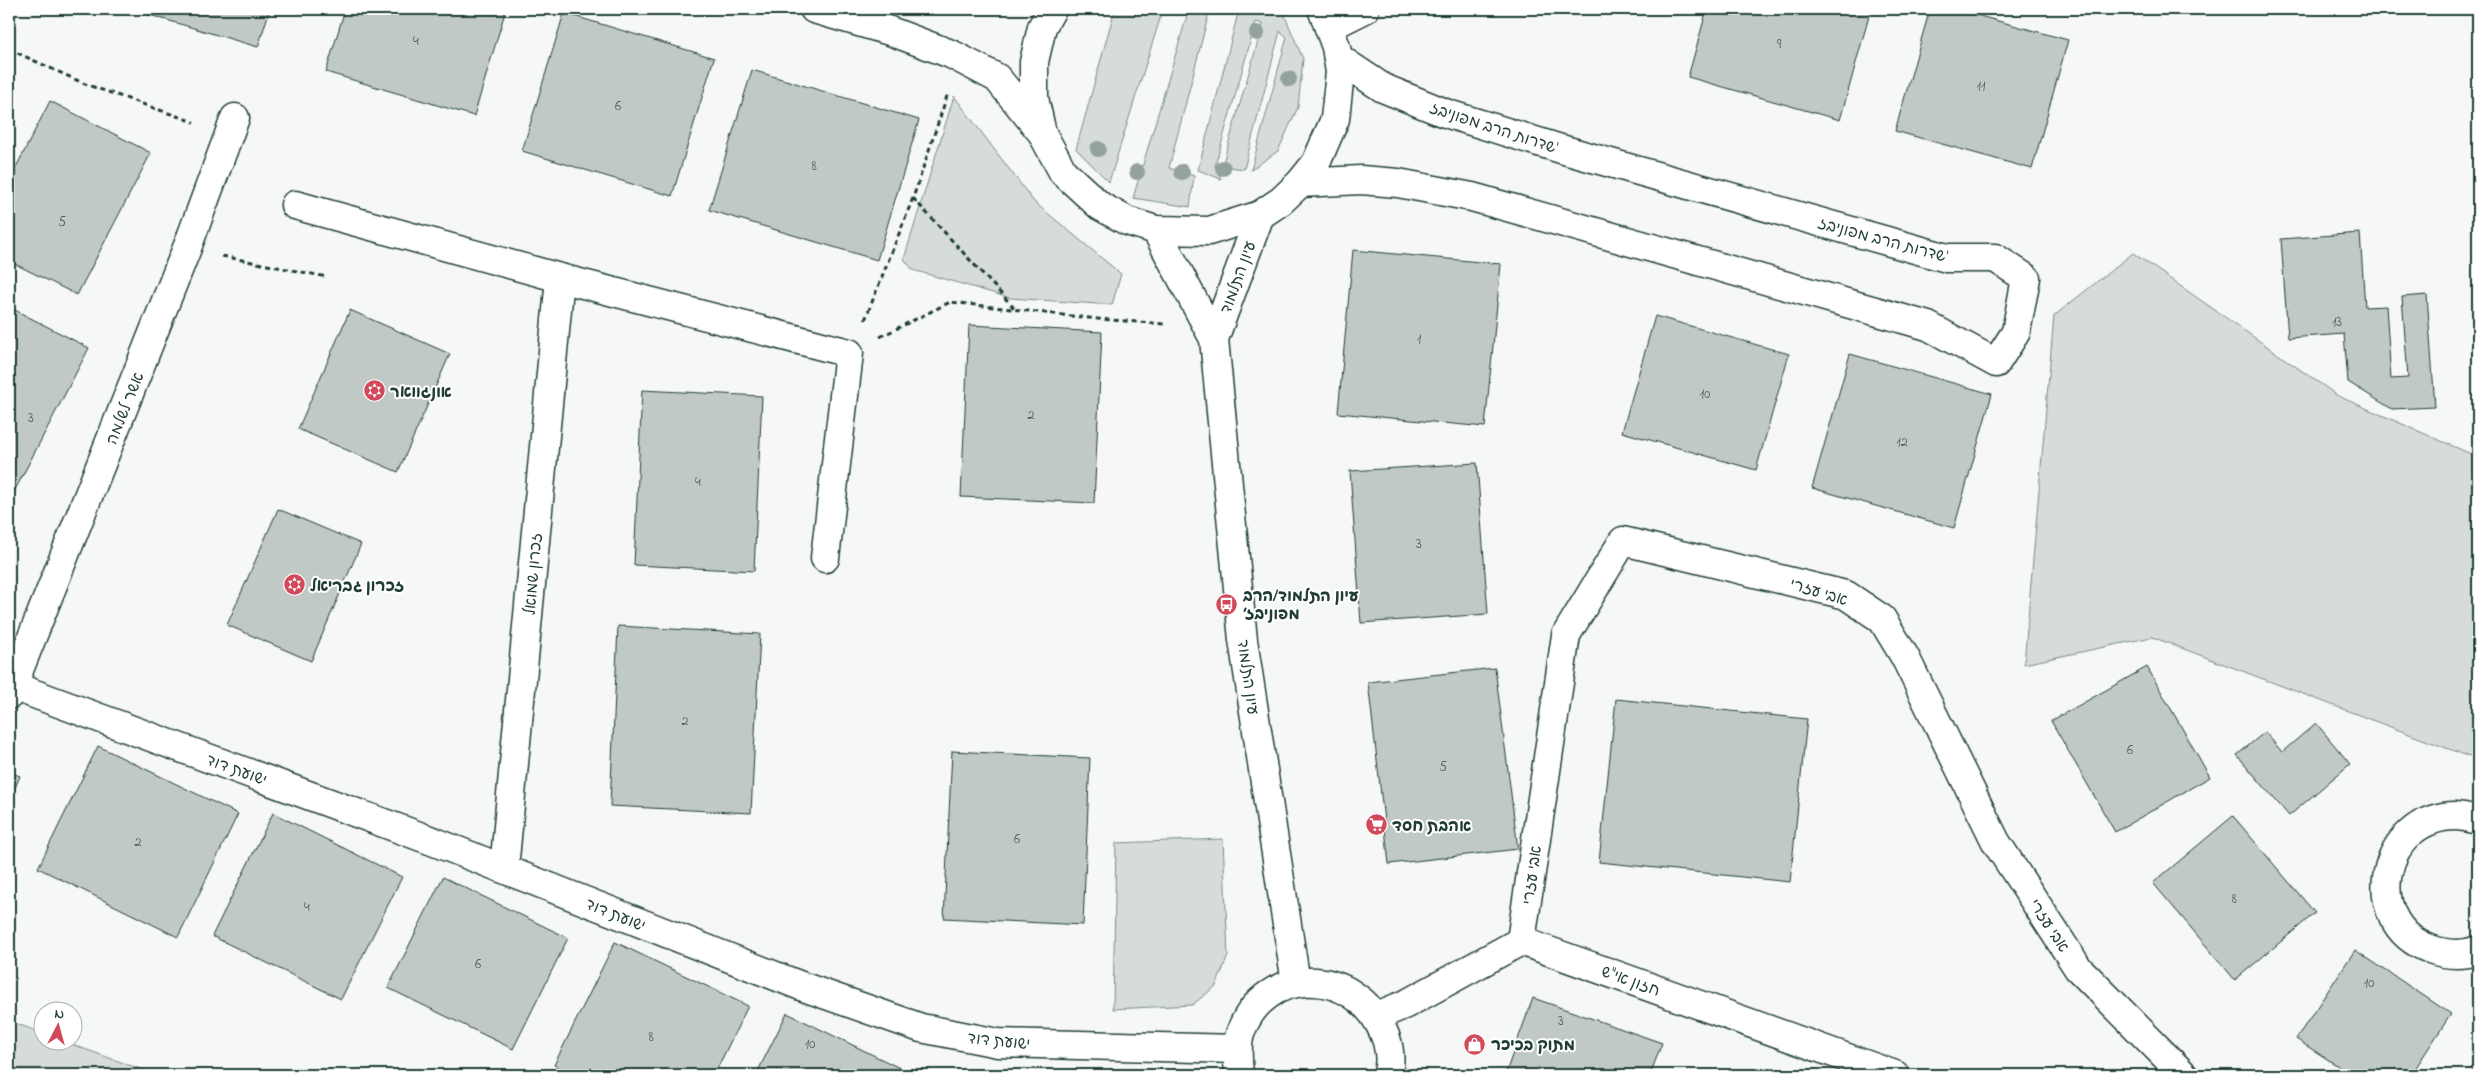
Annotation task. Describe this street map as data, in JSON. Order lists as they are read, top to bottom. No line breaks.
{"streets":{"street":["שדרות הרב מפוניבז'","עיון התלמוד","אשר לשלמה","זכרון שמואל","אבי עזרי","ישועת דוד","חזון אי\"ש"]},"crossings":[["אשר לשלמה","ישועת דוד"],["זכרון שמואל","ישועת דוד"],["אבי עזרי","חזון אי\"ש"]],"places":{"synagogue":["אונגוואר","זכרון גבריאל"],"bus stop":["עיון התלמוד/הרב מפוניבז׳"],"supermarket":["אהבת חסד"],"shop":["מתוק בכיכר"]},"house_numbers":["4","9","11","6","8","5","13","1","10","2","3","12","4","3","2","6","5","6","2","8","4","6","10","3","8","10"],"north":"top"}
